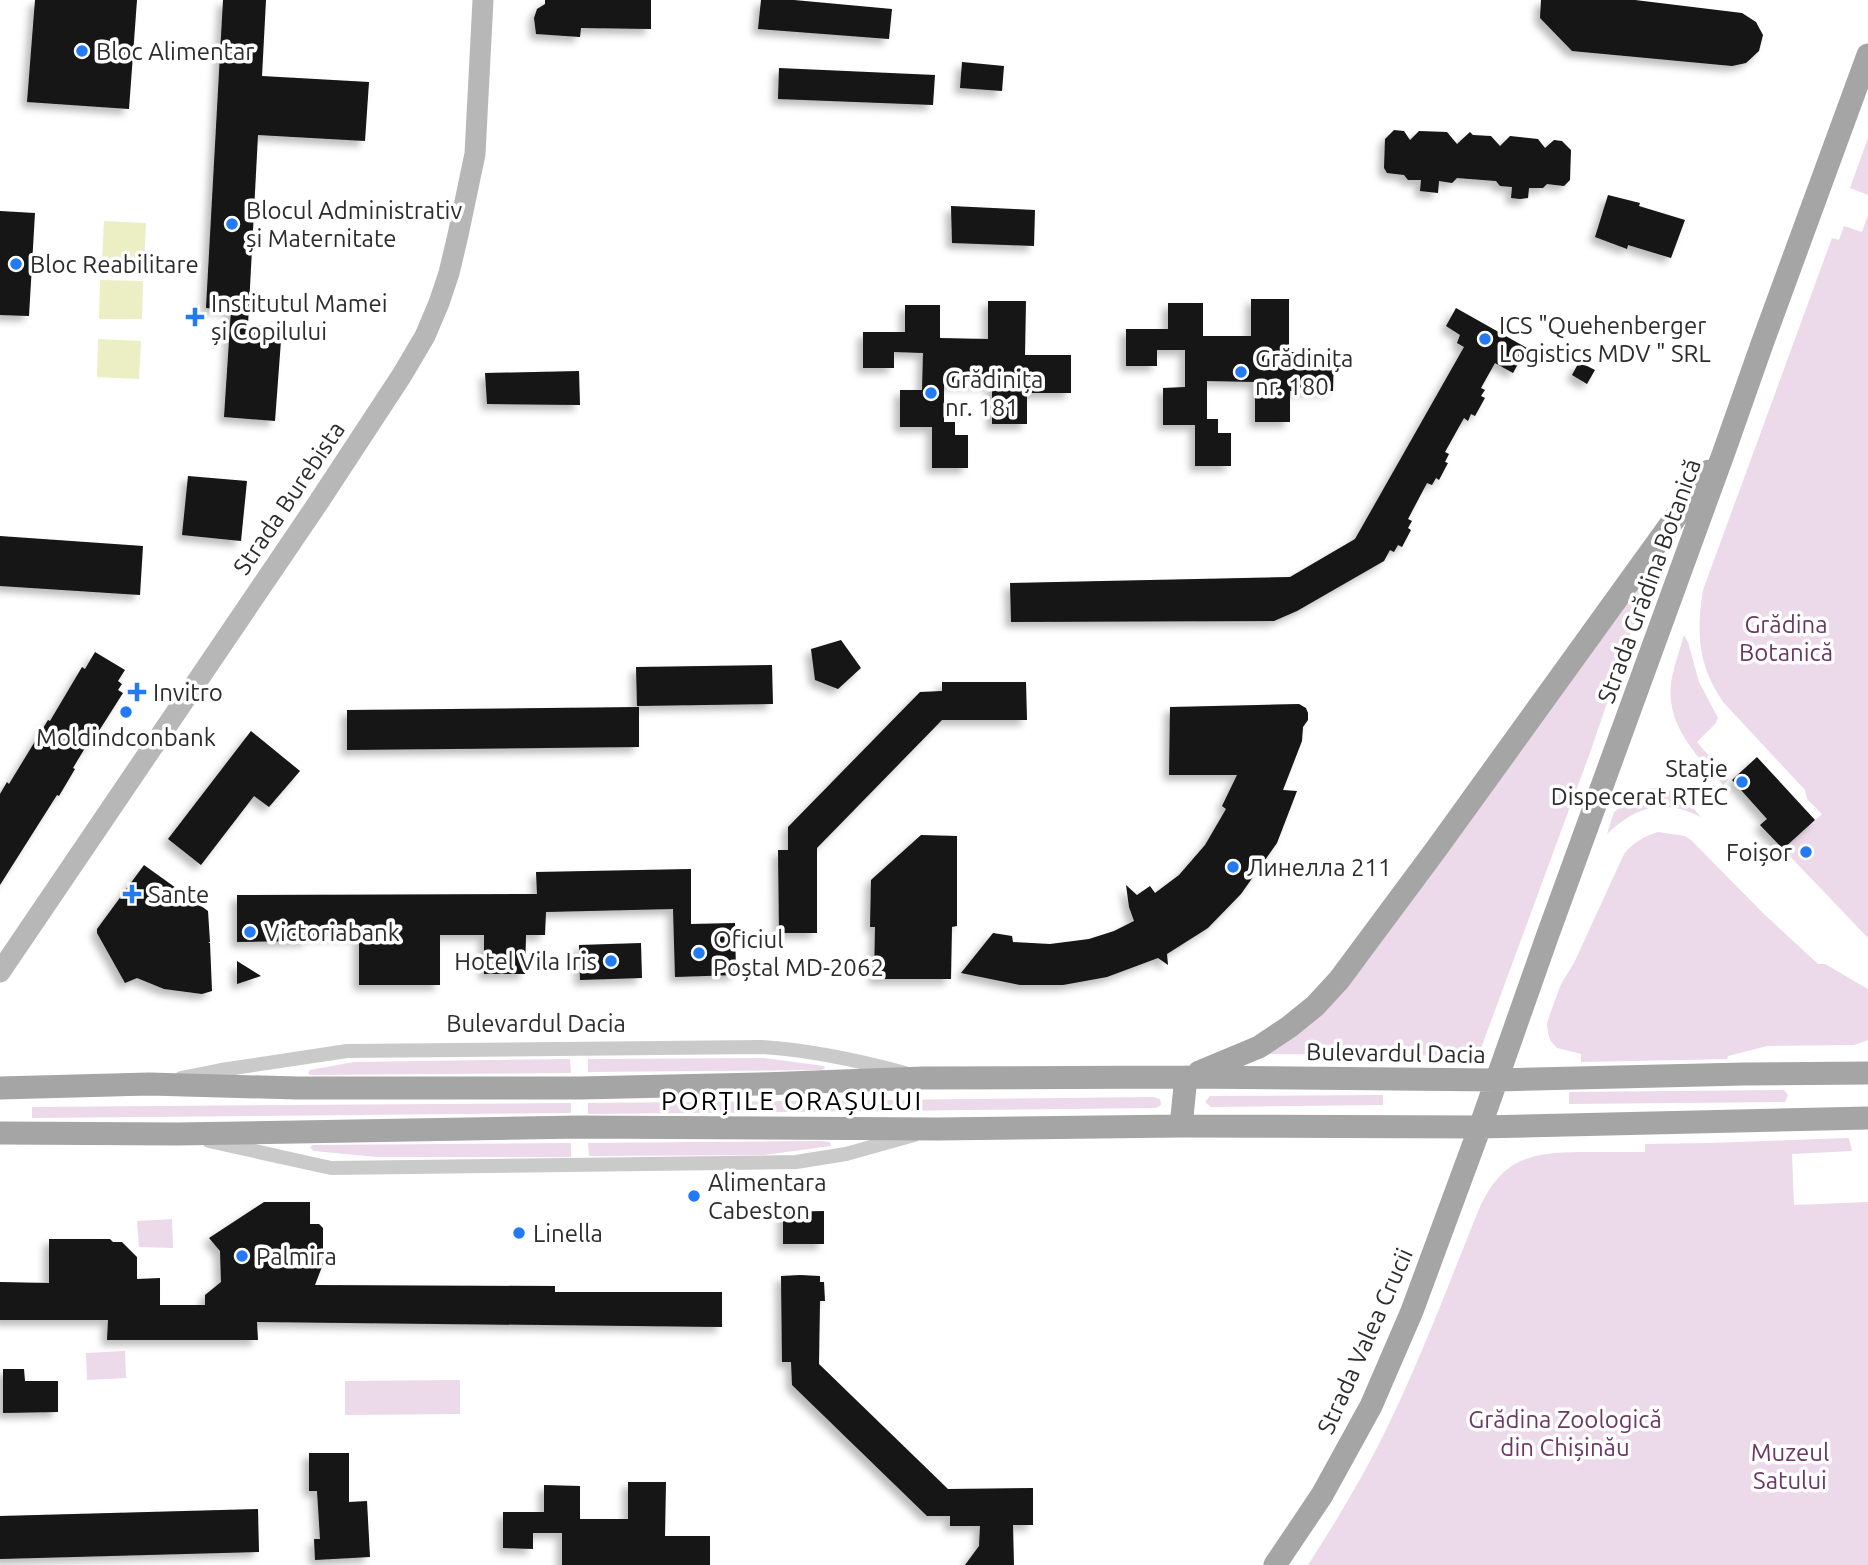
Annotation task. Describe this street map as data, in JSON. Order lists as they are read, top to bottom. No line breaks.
{"streets":{"main road":["Strada Burebista","Strada Grădina Botanică","Bulevardul Dacia","Strada Valea Crucii"]},"crossings":[["Strada Grădina Botanică","Bulevardul Dacia"],["Strada Grădina Botanică","Strada Valea Crucii"]],"districts":["PORȚILE ORAȘULUI"],"parks":["Grădina Botanică","Grădina Zoologică din Chișinău","Muzeul Satului"],"places":{"other":["Bloc Alimentar","Blocul Administrativ și Maternitate","Bloc Reabilitare","ICS \"Quehenberger Logistics MDV \" SRL","Grădinița nr. 180","Grădinița nr. 181","Moldindconbank","Stație Dispecerat RTEC","Foișor","Линелла 211","Victoriabank","Oficiul Poștal MD-2062","Hotel Vila Iris","Alimentara Cabeston","Linella","Palmira"],"health":["Institutul Mamei și Copilului","Invitro","Sante"]}}
